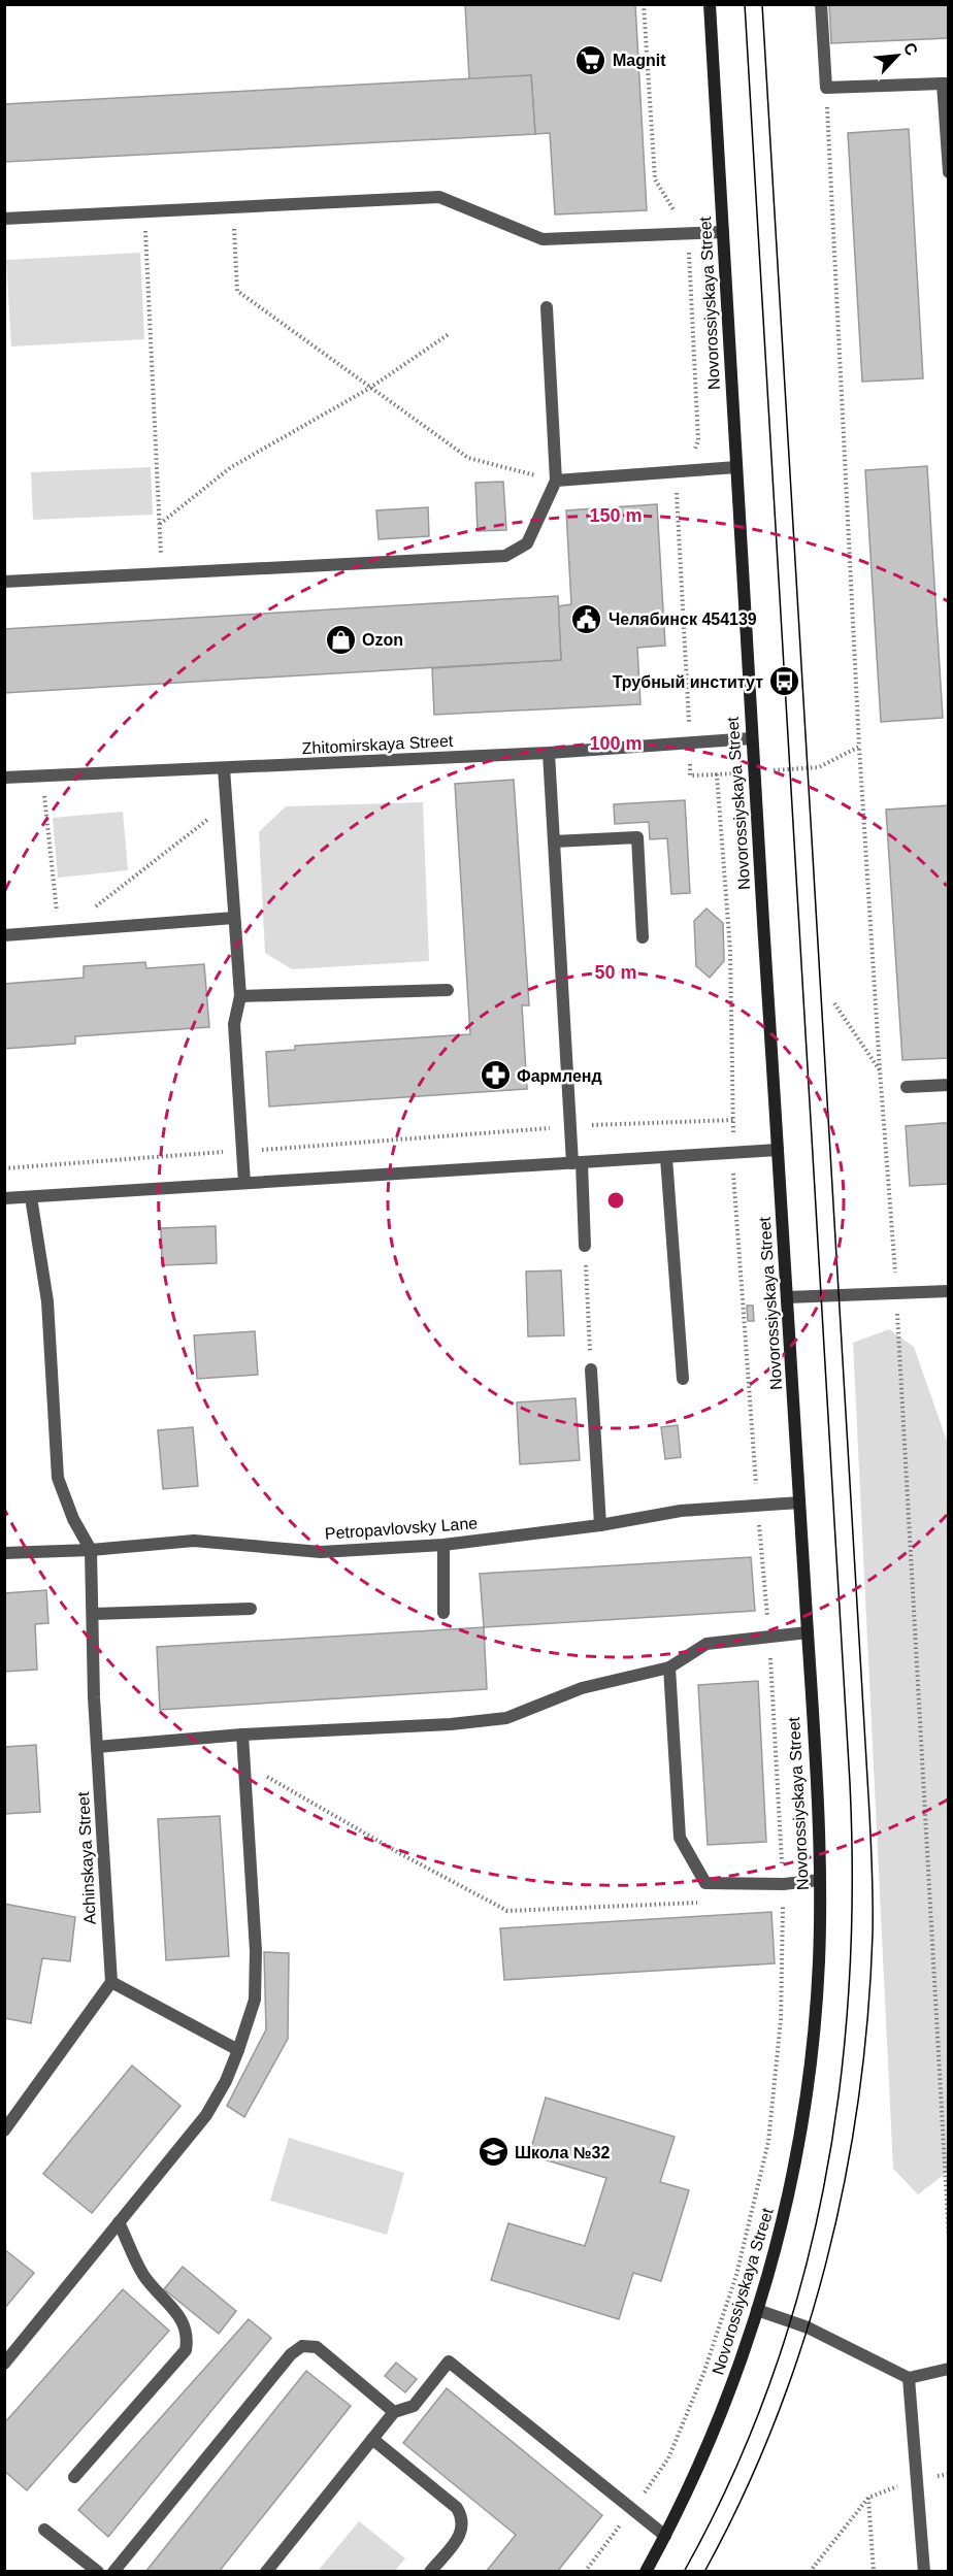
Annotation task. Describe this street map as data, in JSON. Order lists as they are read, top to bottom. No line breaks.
{"streets":{"main road":["Novorossiyskaya Street"],"street":["Zhitomirskaya Street","Petropavlovsky Lane","Achinskaya Street"]},"crossings":[["Novorossiyskaya Street","Zhitomirskaya Street"],["Novorossiyskaya Street","Petropavlovsky Lane"],["Petropavlovsky Lane","Achinskaya Street"]],"places":{"supermarket":["Magnit"],"public building":["Челябинск 454139"],"shop":["Ozon"],"bus stop":["Трубный институт"],"pharmacy":["Фармленд"],"school or university":["Школа №32"]},"north":"top right","rings":["150 m","100 m","50 m"]}
